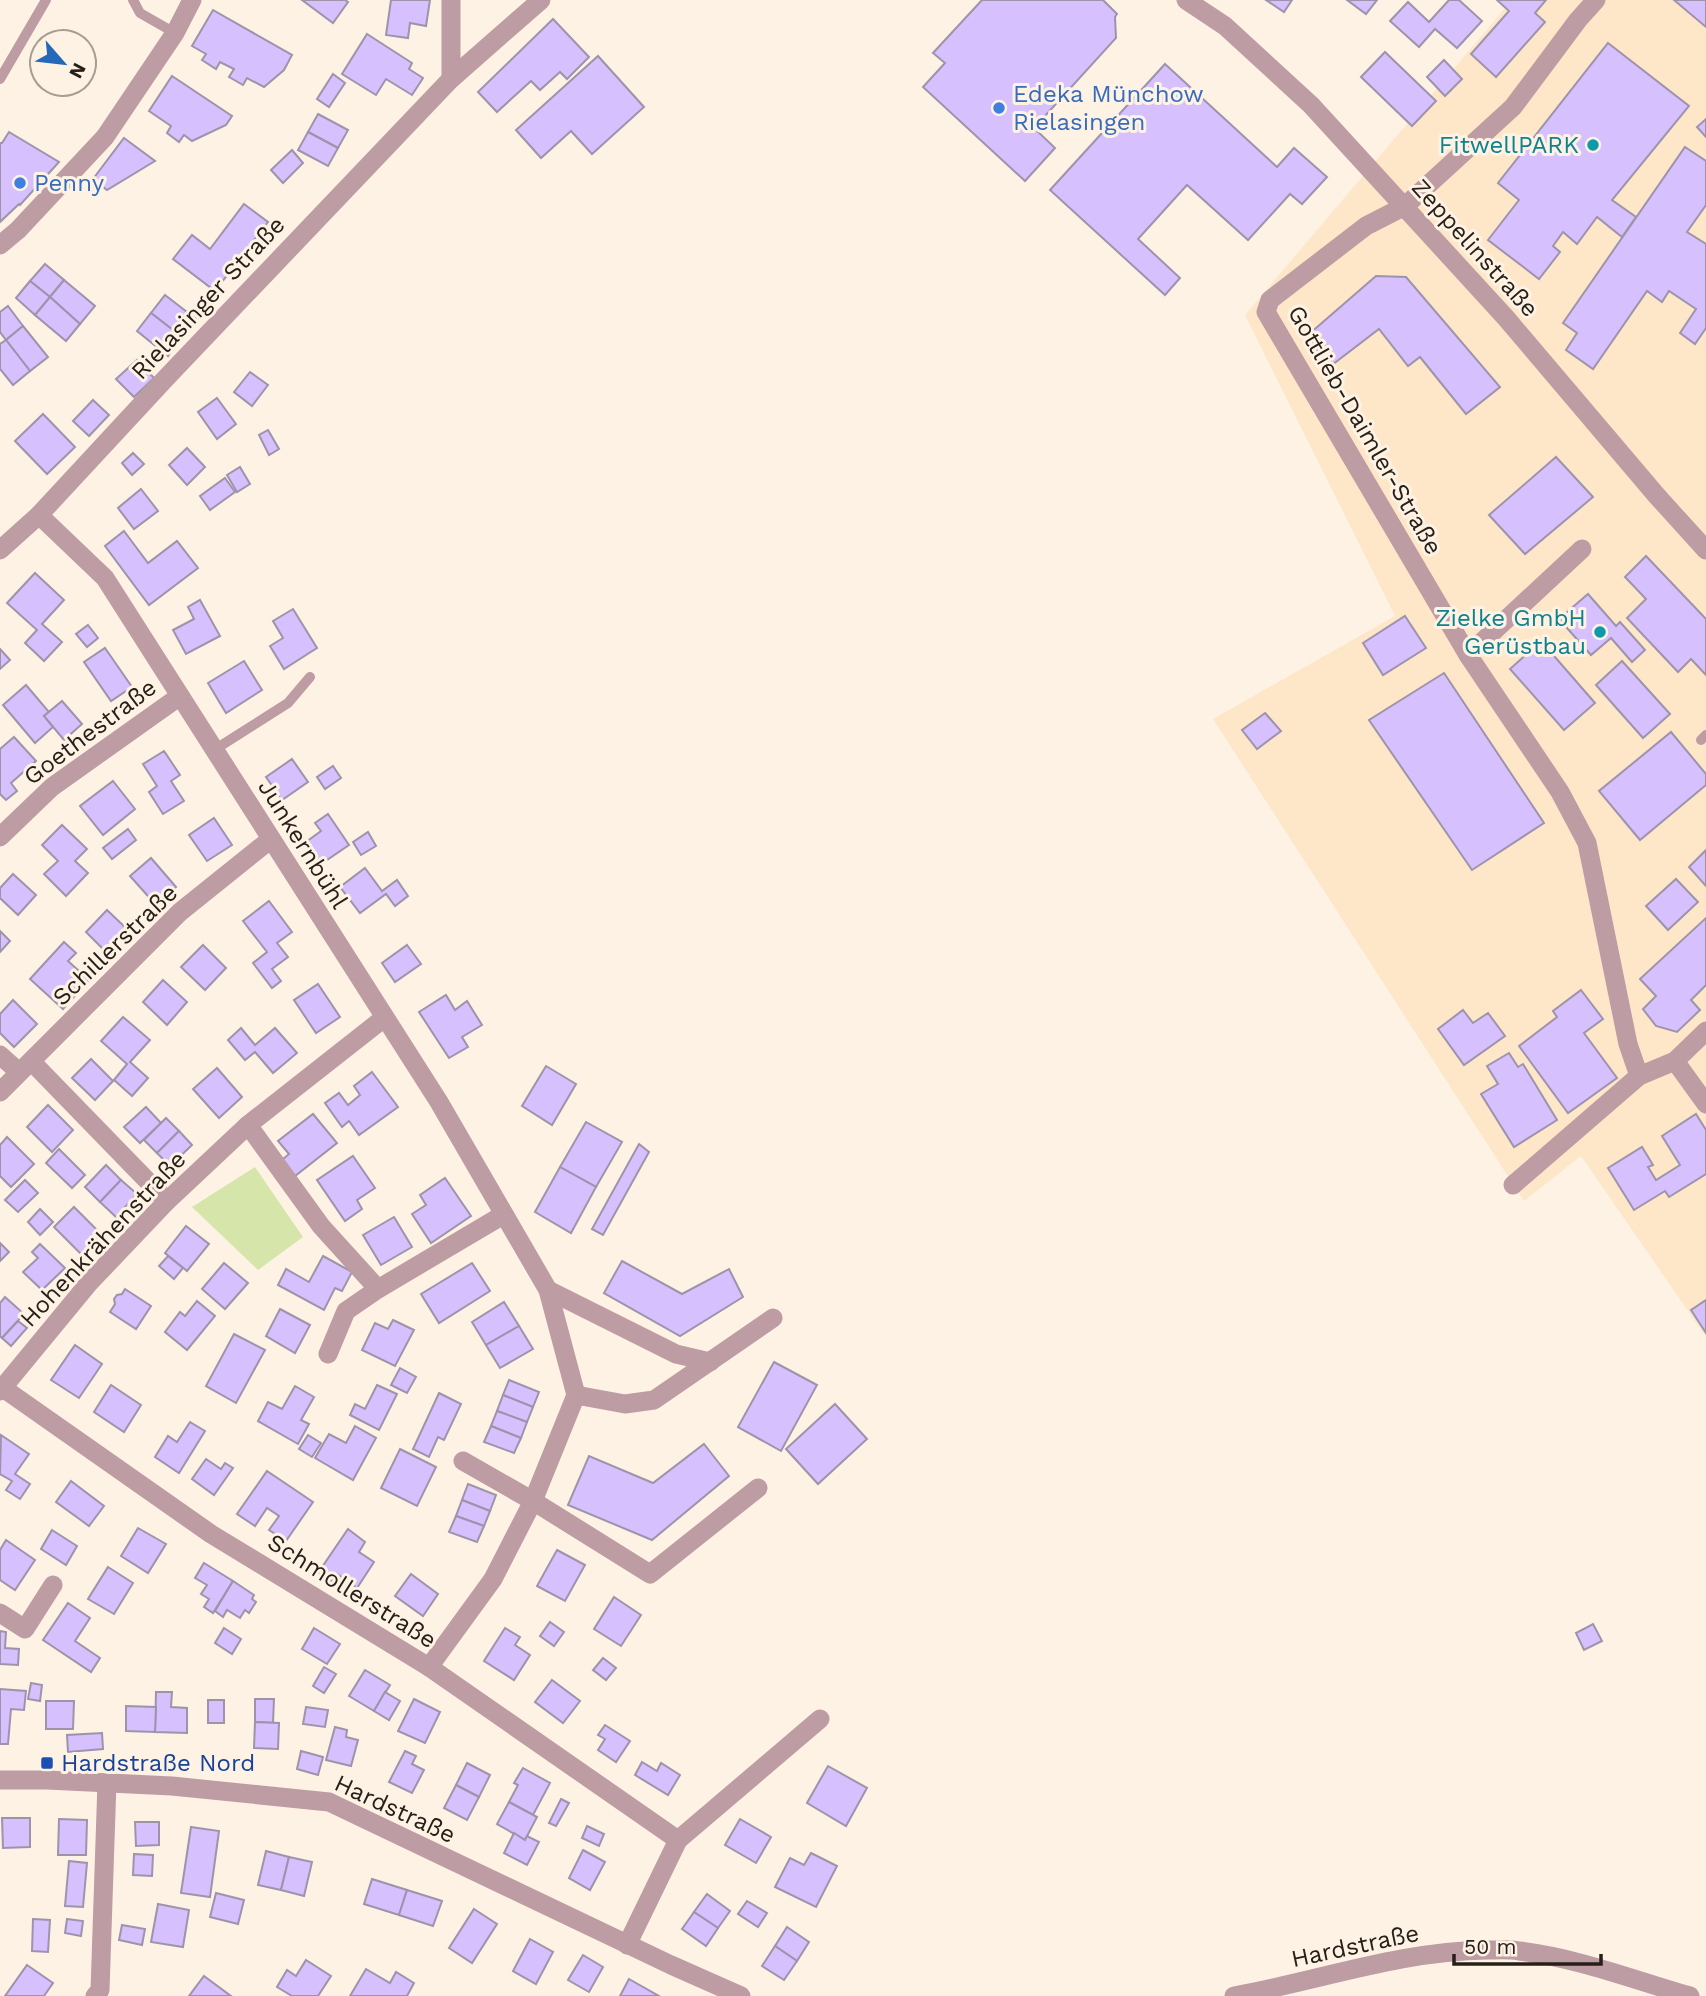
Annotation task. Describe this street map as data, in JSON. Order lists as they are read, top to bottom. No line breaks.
{"streets":{"street":["Zeppelinstraße","Rielasinger Straße","Gottlieb-Daimler-Straße","Goethestraße","Junkernbühl","Schillerstraße","Hohenkrähenstraße","Schmollerstraße","Hardstraße"]},"crossings":[["Zeppelinstraße","Gottlieb-Daimler-Straße"],["Rielasinger Straße","Junkernbühl"],["Goethestraße","Junkernbühl"],["Junkernbühl","Schillerstraße"],["Junkernbühl","Hohenkrähenstraße"],["Hohenkrähenstraße","Schmollerstraße"]],"places":{"other":["Edeka Münchow Rielasingen","FitwellPARK","Penny","Zielke GmbH Gerüstbau"],"transit":["Hardstraße Nord"]},"scale_bar":"50 m","north":"bottom right"}
